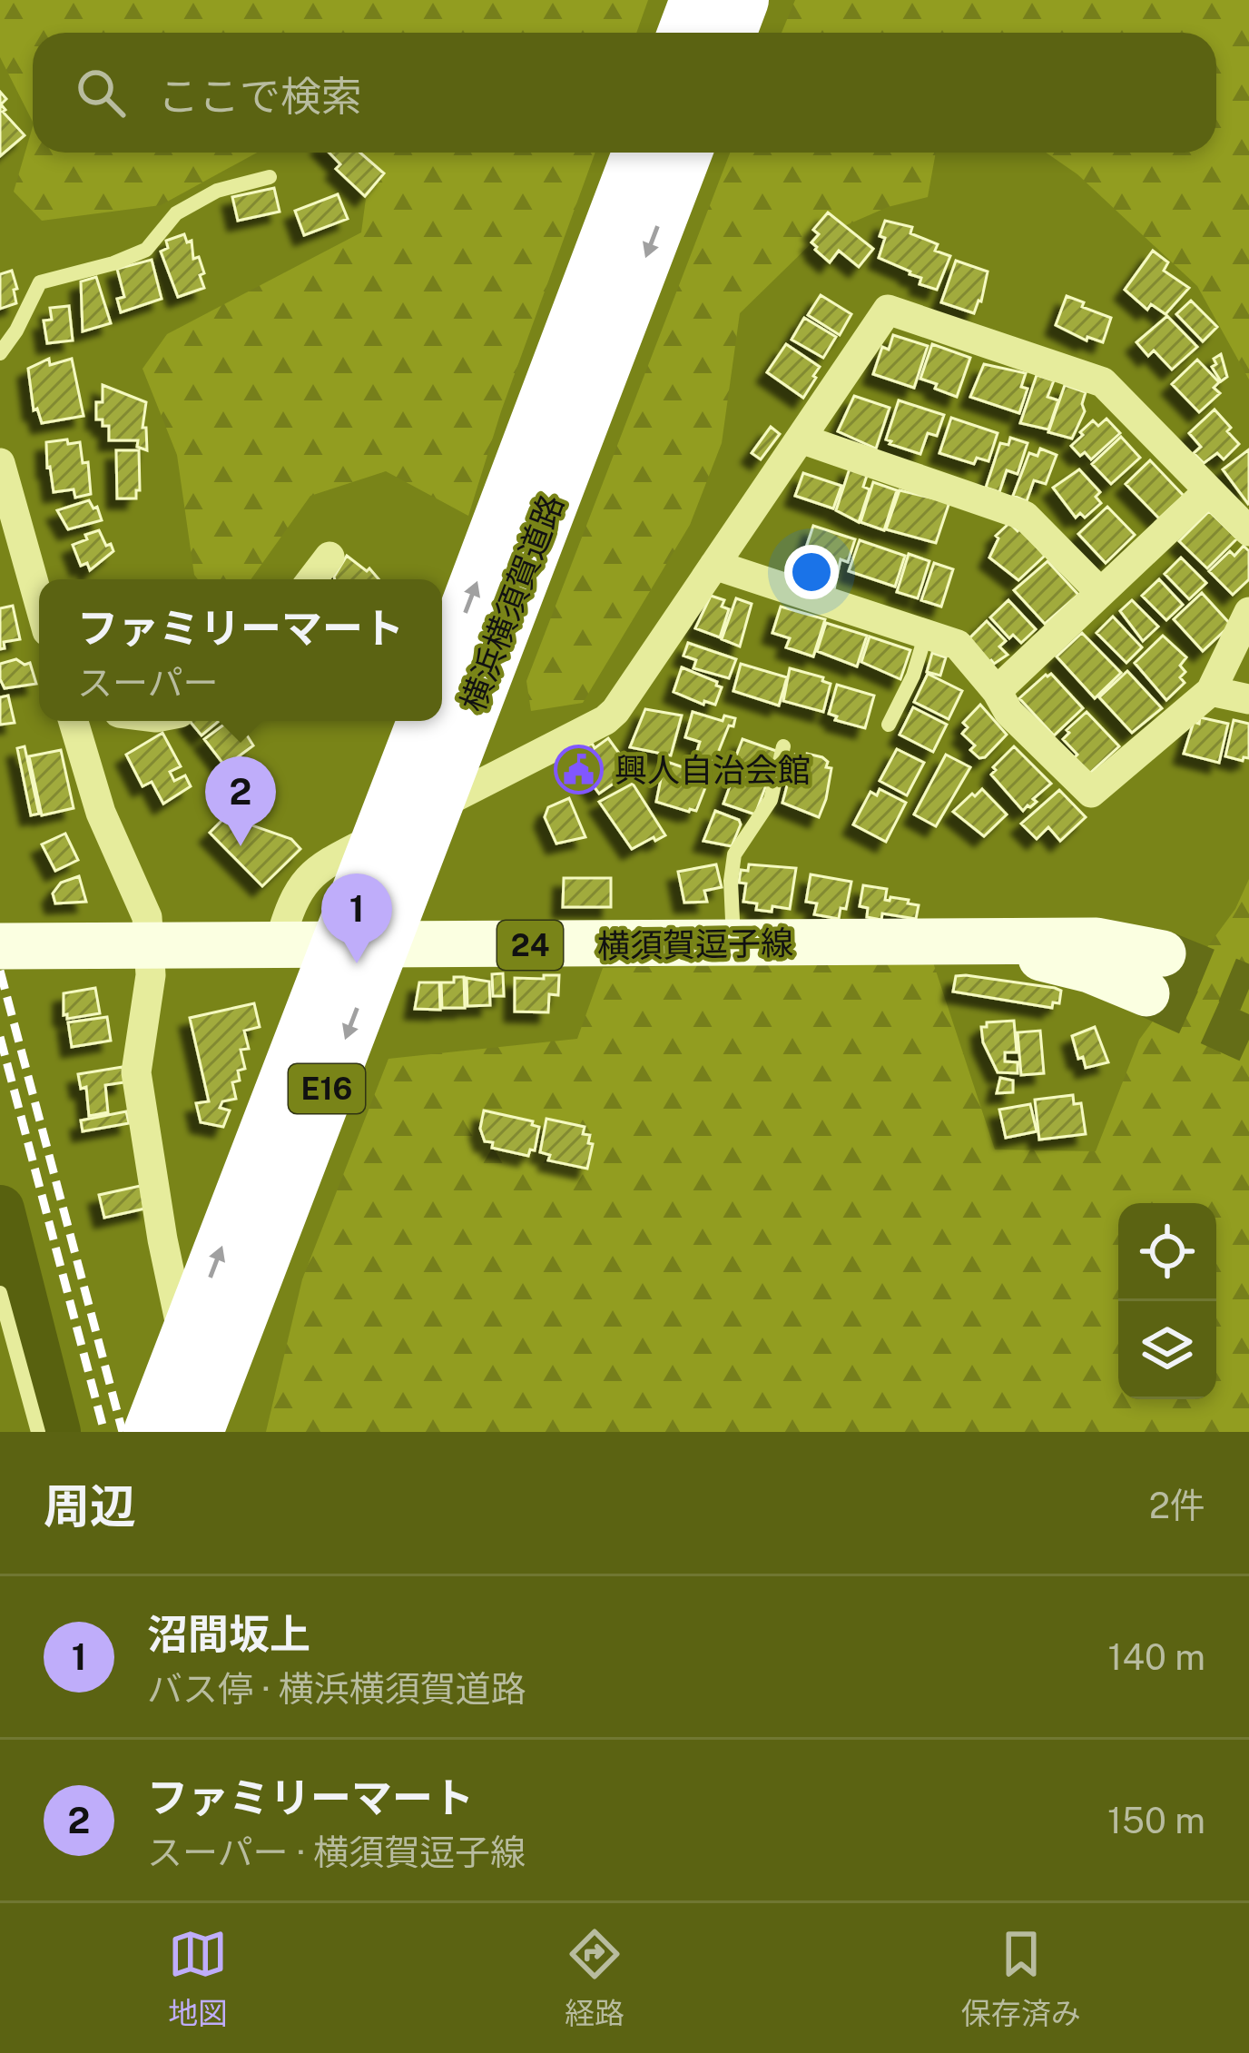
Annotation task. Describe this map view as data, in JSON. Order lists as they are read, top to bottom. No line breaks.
{"streets":{"highway":["横浜横須賀道路","E16"],"main road":["横須賀逗子線","24"]},"places":{"public building":["興人自治会館"]},"page":{"search":"ここで検索","popup":["ファミリーマート","スーパー"],"pins":["2","1"],"heading":["周辺","2件"],"list":[{"mark":"1","name":"沼間坂上","note":"バス停 · 横浜横須賀道路","value":"140 m"},{"mark":"2","name":"ファミリーマート","note":"スーパー · 横須賀逗子線","value":"150 m"}],"nav":["地図","経路","保存済み"]}}
